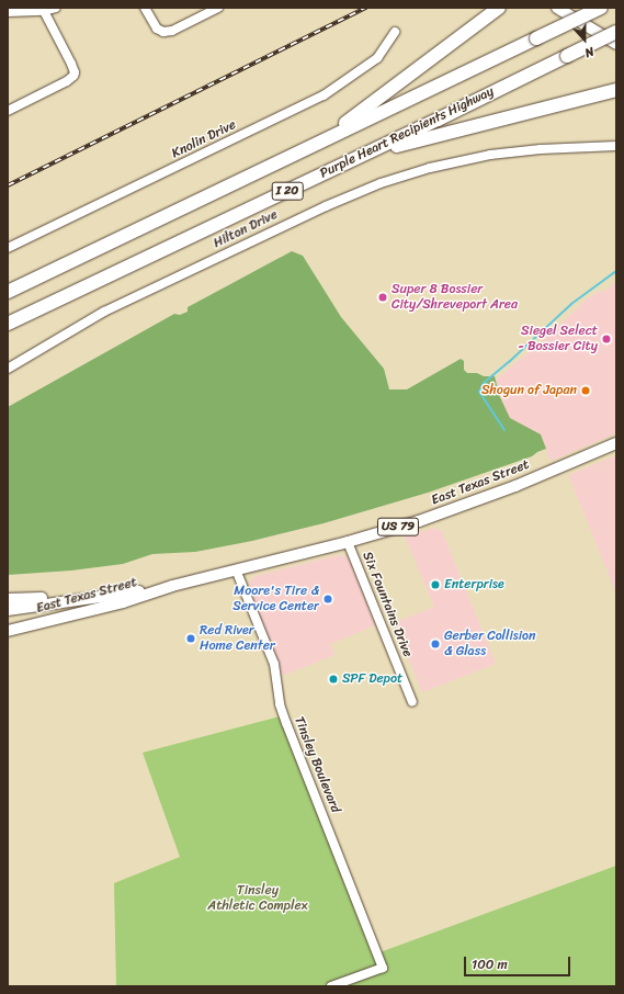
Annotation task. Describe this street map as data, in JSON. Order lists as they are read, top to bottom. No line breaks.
{"streets":{"highway":["Purple Heart Recipients Highway","I 20"],"main road":["East Texas Street","US 79"],"street":["Knolin Drive","Hilton Drive","Six Fountains Drive","Tinsley Boulevard"]},"crossings":[["East Texas Street","Six Fountains Drive"],["East Texas Street","Tinsley Boulevard"]],"parks":["Tinsley Athletic Complex"],"places":["Super 8 Bossier City/Shreveport Area","Siegel Select - Bossier City","Shogun of Japan","Enterprise","Moore's Tire & Service Center","Red River Home Center","Gerber Collision & Glass","SPF Depot"],"scale_bar":"100 m","north":"bottom"}
